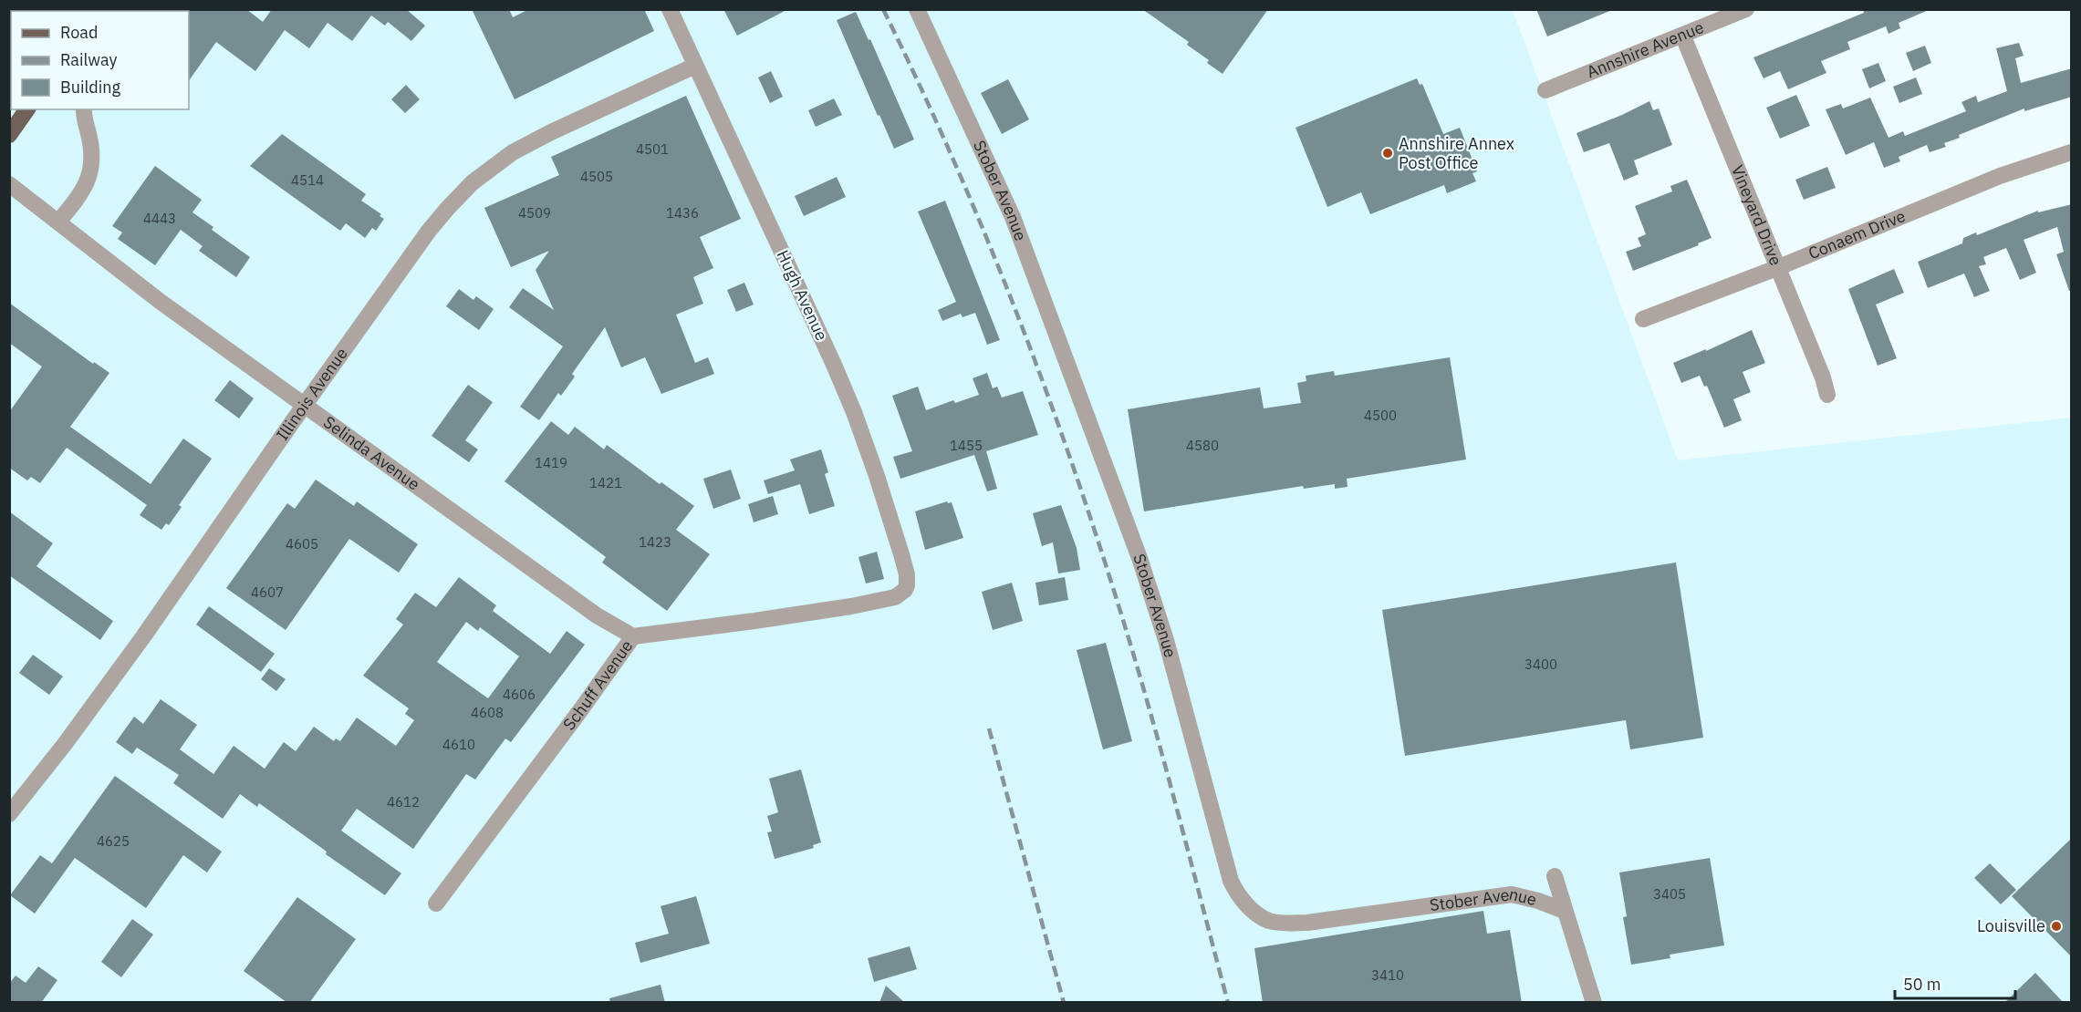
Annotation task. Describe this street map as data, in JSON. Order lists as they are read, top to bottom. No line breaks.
{"streets":{"street":["Annshire Avenue","Stober Avenue","Vineyard Drive","Conaem Drive","Hugh Avenue","Illinois Avenue","Selinda Avenue","Schuff Avenue"]},"crossings":[["Annshire Avenue","Vineyard Drive"],["Vineyard Drive","Conaem Drive"],["Hugh Avenue","Illinois Avenue"],["Hugh Avenue","Schuff Avenue"],["Illinois Avenue","Selinda Avenue"],["Selinda Avenue","Schuff Avenue"]],"places":["Annshire Annex Post Office","Louisville"],"house_numbers":["4501","4505","4514","4509","1436","4443","4500","1455","4580","1419","1421","1423","4605","4607","3400","4606","4608","4610","4612","4625","3405","3410"],"legend":["Road","Railway","Building"],"scale_bar":"50 m"}
